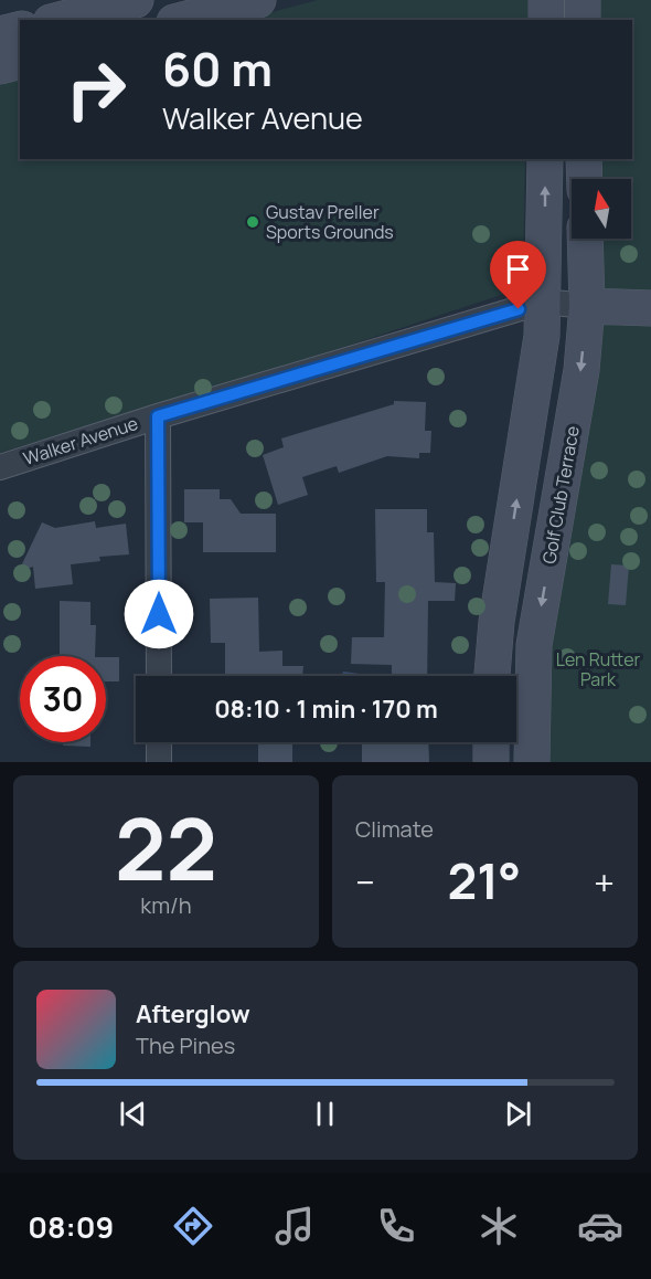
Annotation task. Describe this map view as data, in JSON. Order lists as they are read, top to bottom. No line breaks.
{"streets":{"street":["Walker Avenue","Golf Club Terrace"]},"parks":["Len Rutter Park"],"places":["Gustav Preller Sports Grounds"],"north":"top","page":{"turn":["60 m","Walker Avenue"],"limit":"30","trip":"08:10 · 1 min · 170 m","tile":[["22","km/h"],"Climate"],"heat":["−","21°","+"],"song":["Afterglow","The Pines"],"tabs":"08:09"}}
